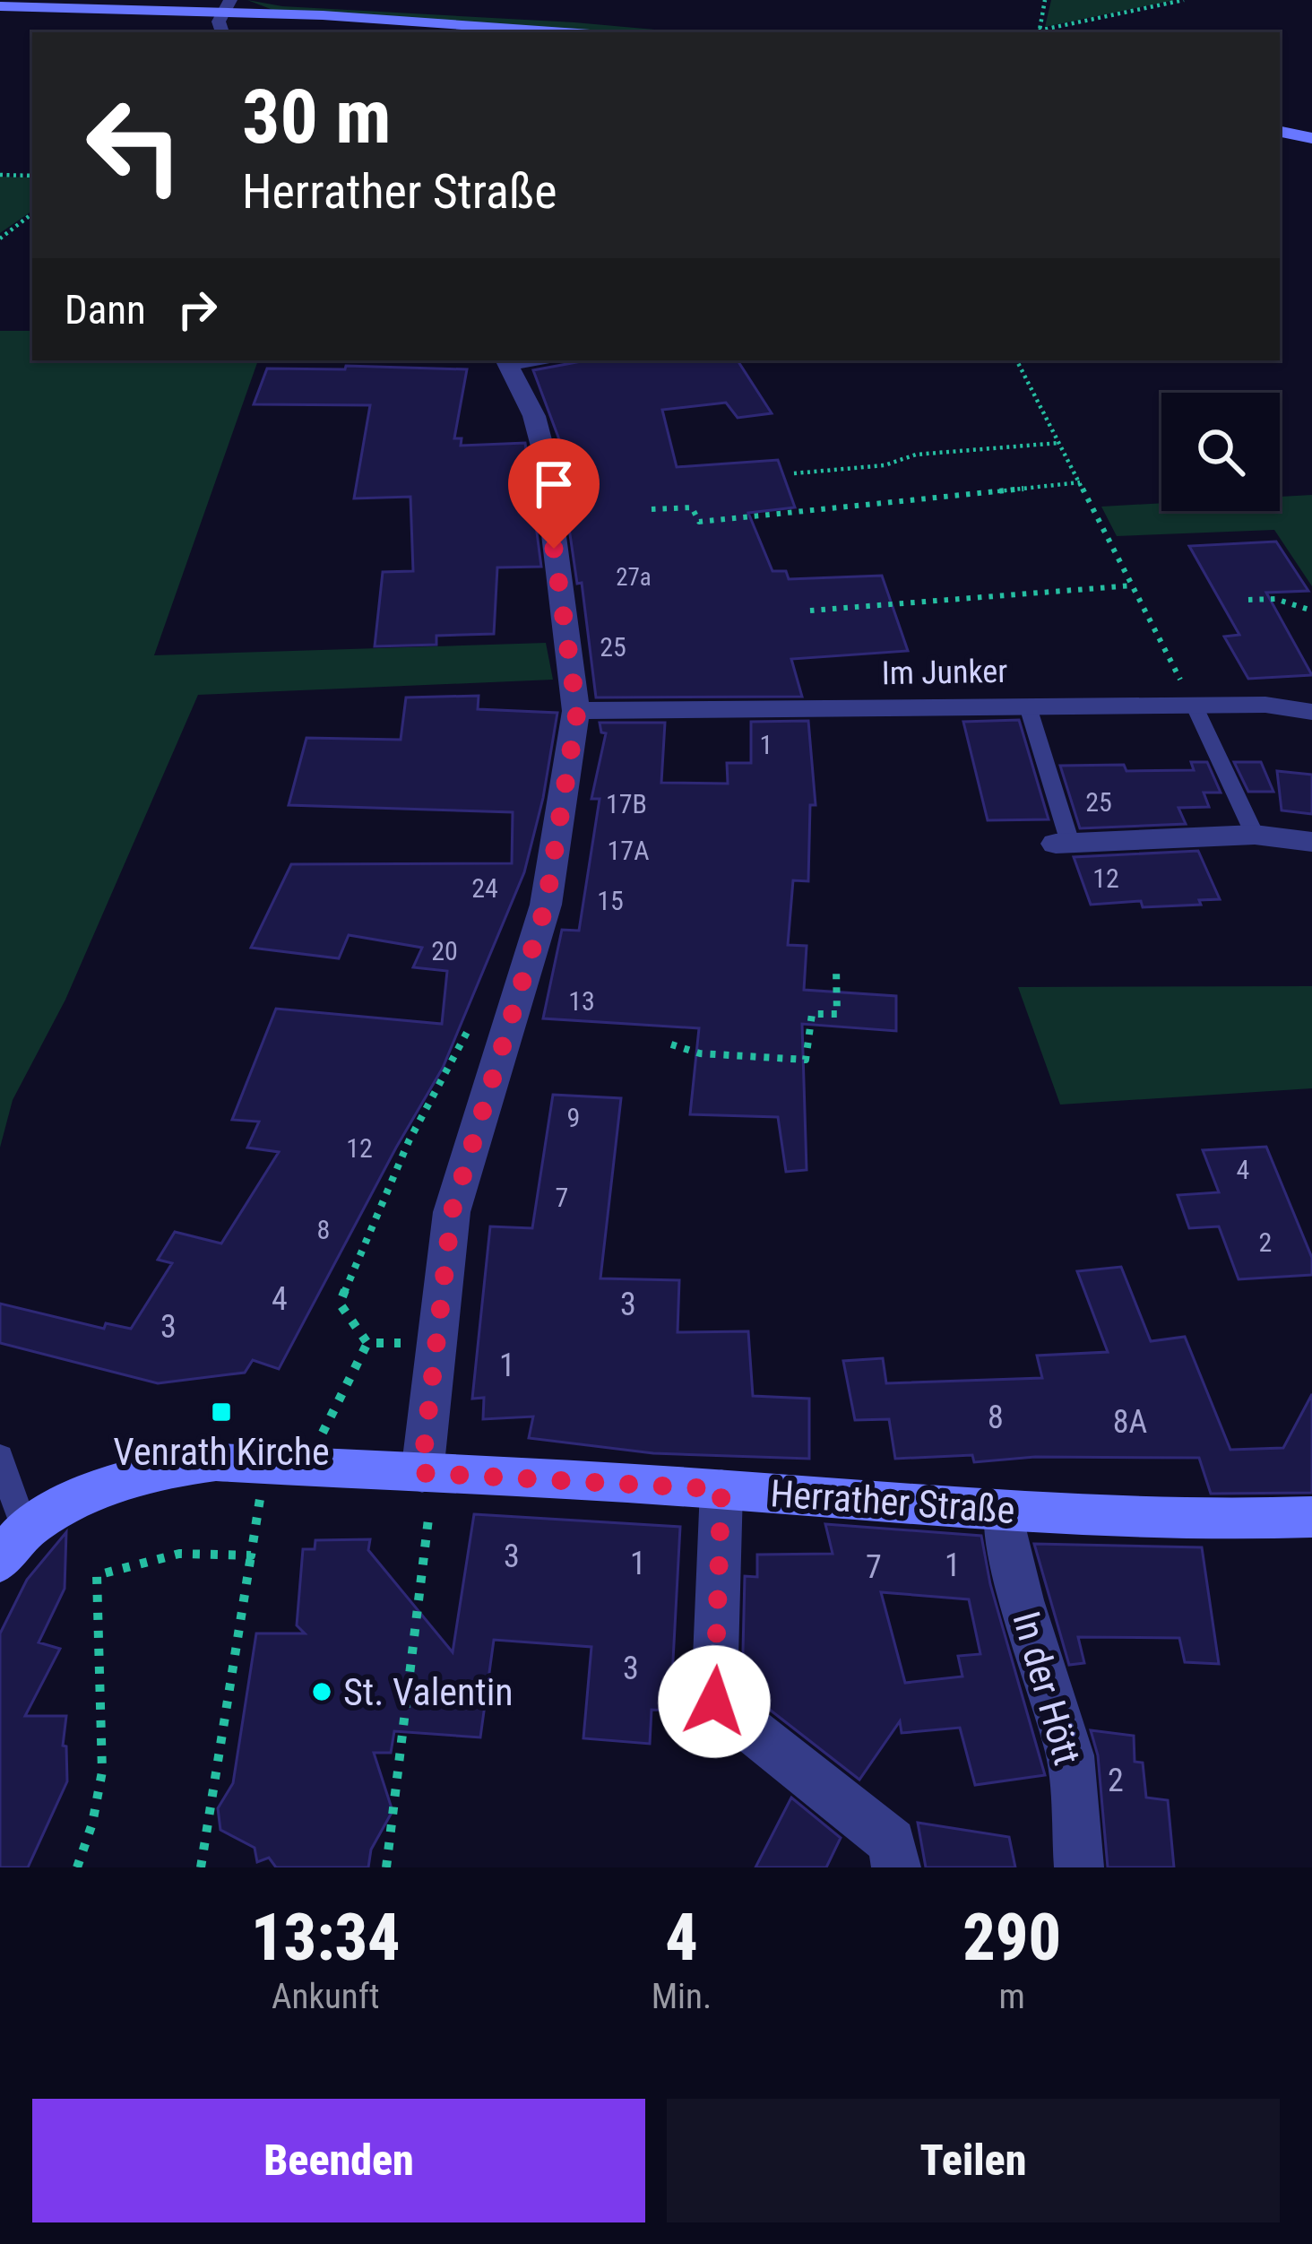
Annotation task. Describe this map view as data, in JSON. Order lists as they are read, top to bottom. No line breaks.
{"streets":{"street":["Im Junker","Herrather Straße","In der Hött"]},"crossings":[["Herrather Straße","In der Hött"]],"places":{"transit":["Venrath Kirche"],"other":["St. Valentin"]},"house_numbers":["27a","25","1","25","17B","17A","12","24","15","20","13","9","12","4","7","8","2","4","3","3","1","8","8A","3","1","1","7","3","2"],"page":{"turn":["30 m","Herrather Straße"],"then":"Dann","eta":["13:34","Ankunft","4","Min.","290","m"],"buttons":["Beenden","Teilen"]}}
